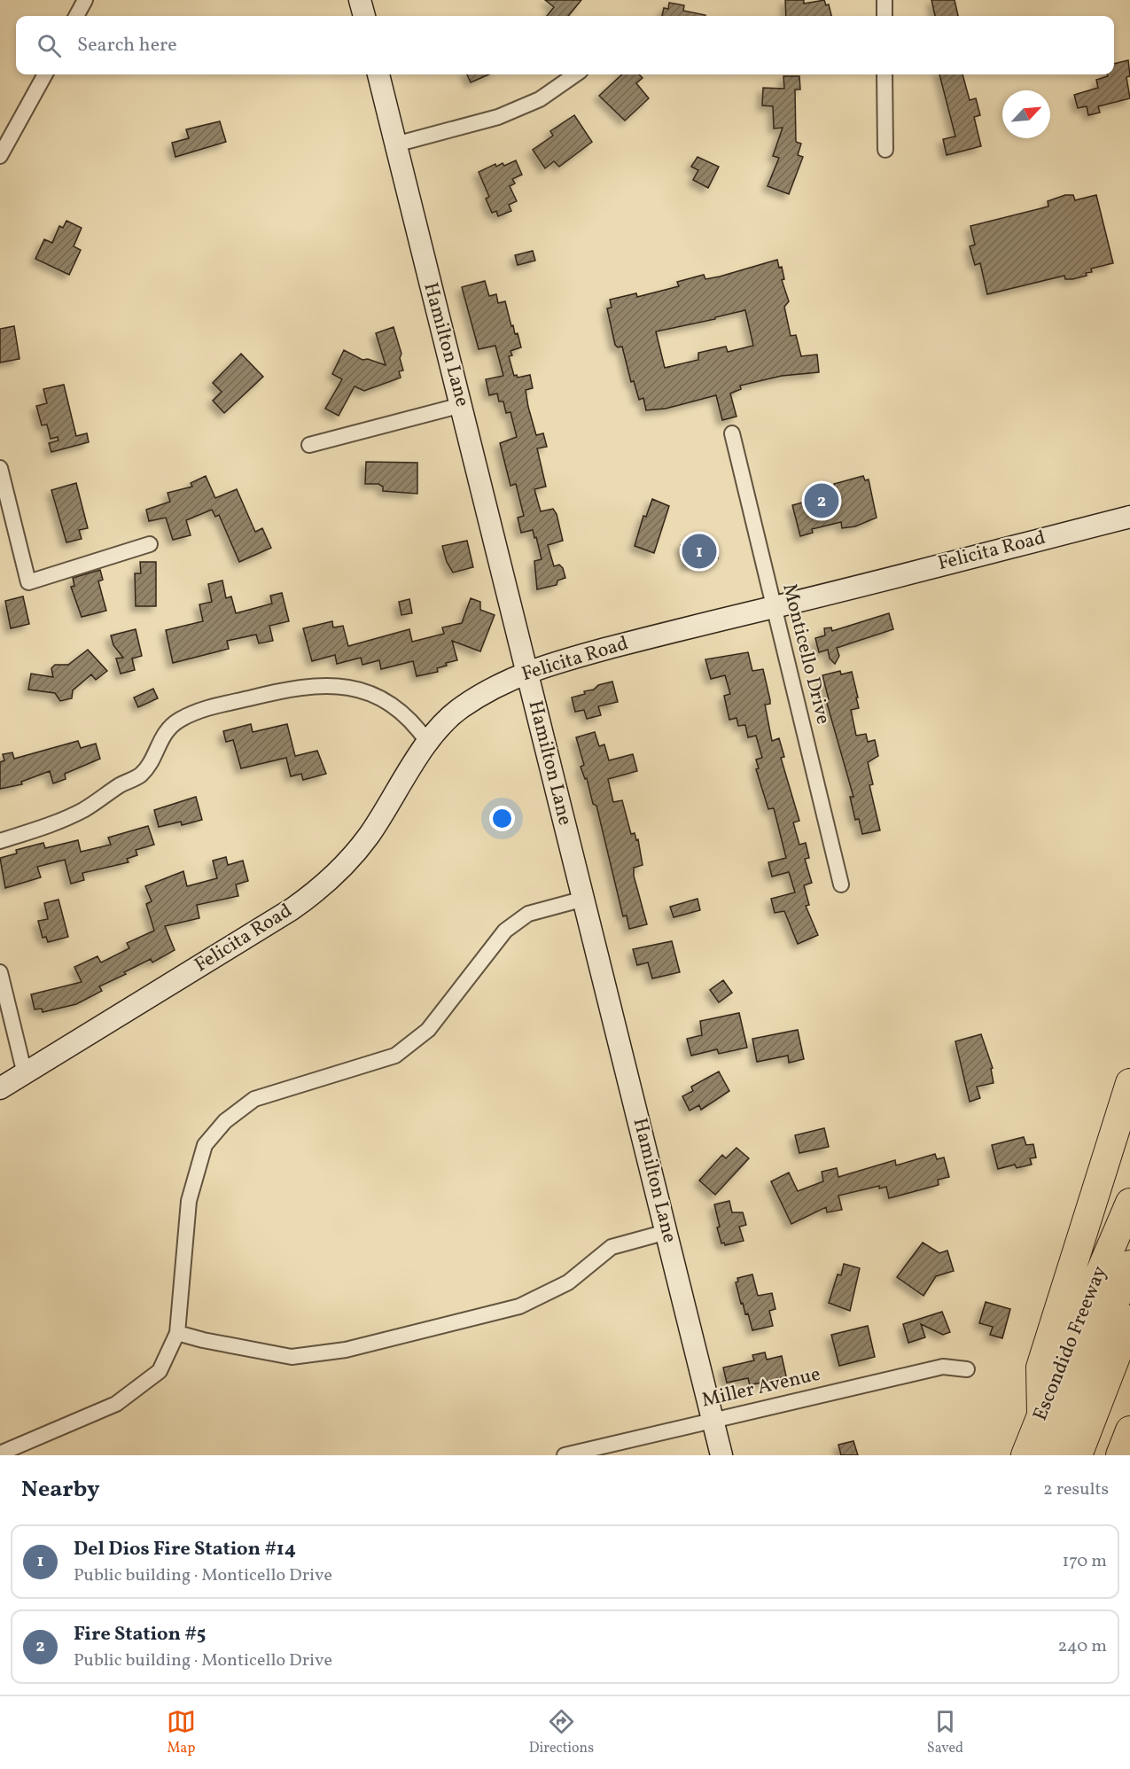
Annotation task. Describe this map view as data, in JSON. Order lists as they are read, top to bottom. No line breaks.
{"streets":{"highway":["Escondido Freeway"],"street":["Hamilton Lane","Felicita Road","Monticello Drive","Miller Avenue"]},"crossings":[["Hamilton Lane","Felicita Road"],["Hamilton Lane","Miller Avenue"],["Felicita Road","Monticello Drive"]],"north":"top right","page":{"search":"Search here","pins":["2","1"],"heading":["Nearby","2 results"],"list":[{"mark":"1","name":"Del Dios Fire Station #14","note":"Public building · Monticello Drive","value":"170 m"},{"mark":"2","name":"Fire Station #5","note":"Public building · Monticello Drive","value":"240 m"}],"nav":["Map","Directions","Saved"]}}
